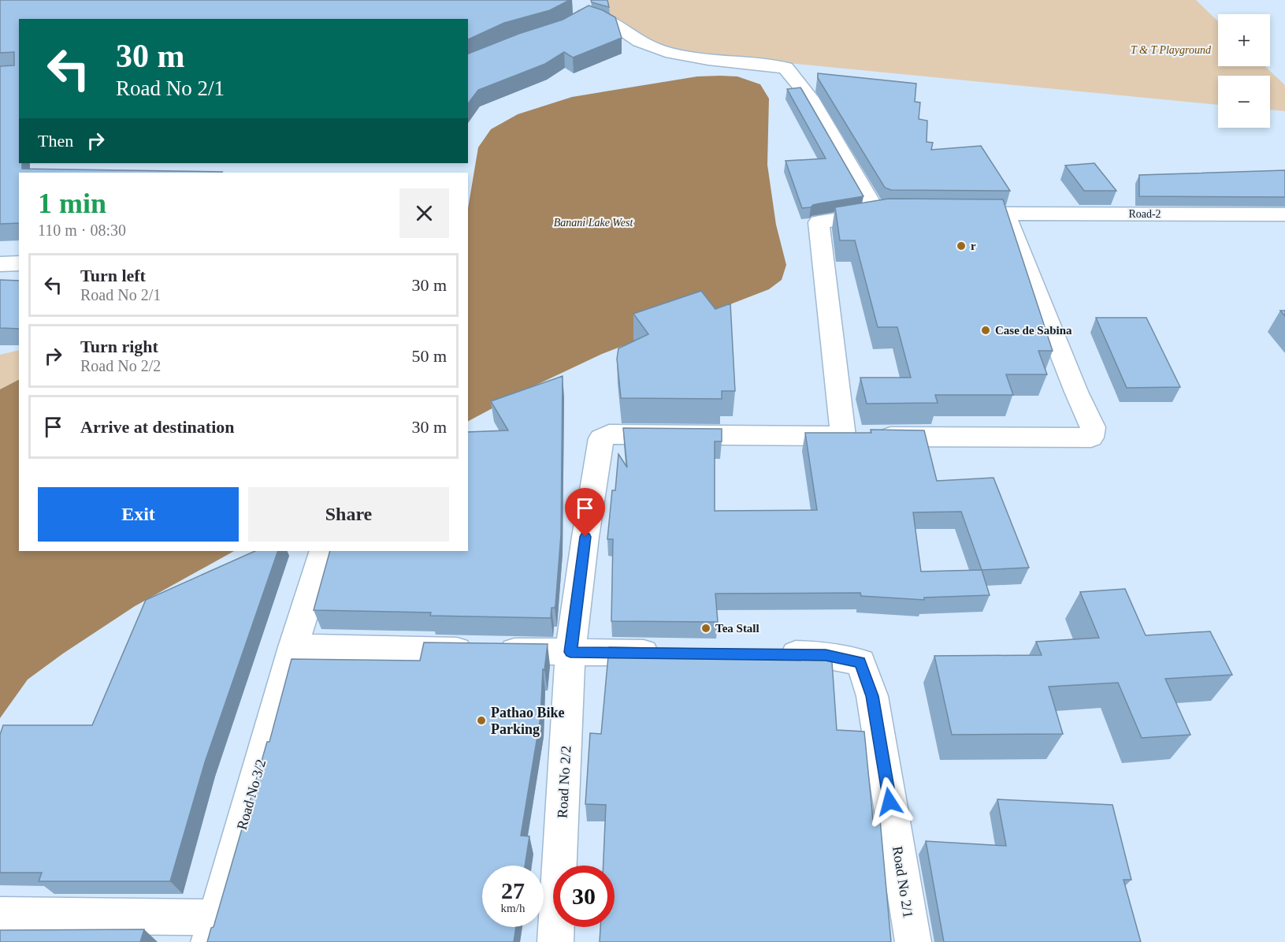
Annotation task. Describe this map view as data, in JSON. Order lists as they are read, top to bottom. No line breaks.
{"streets":{"street":["Road-2","Road No 2/2","Road No 3/2","Road No 2/1"]},"water":["Banani Lake West"],"parks":["T & T Playground"],"places":["r","Case de Sabina","Tea Stall","Pathao Bike Parking"],"page":{"map_buttons":["+","−"],"turn":["30 m","Road No 2/1"],"then":"Then","heading":["1 min","110 m · 08:30"],"list":[{"name":"Turn left","note":"Road No 2/1","value":"30 m"},{"name":"Turn right","note":"Road No 2/2","value":"50 m"},{"name":"Arrive at destination","value":"30 m"}],"buttons":["Exit","Share"],"speed":"27 km/h","limit":"30"}}
